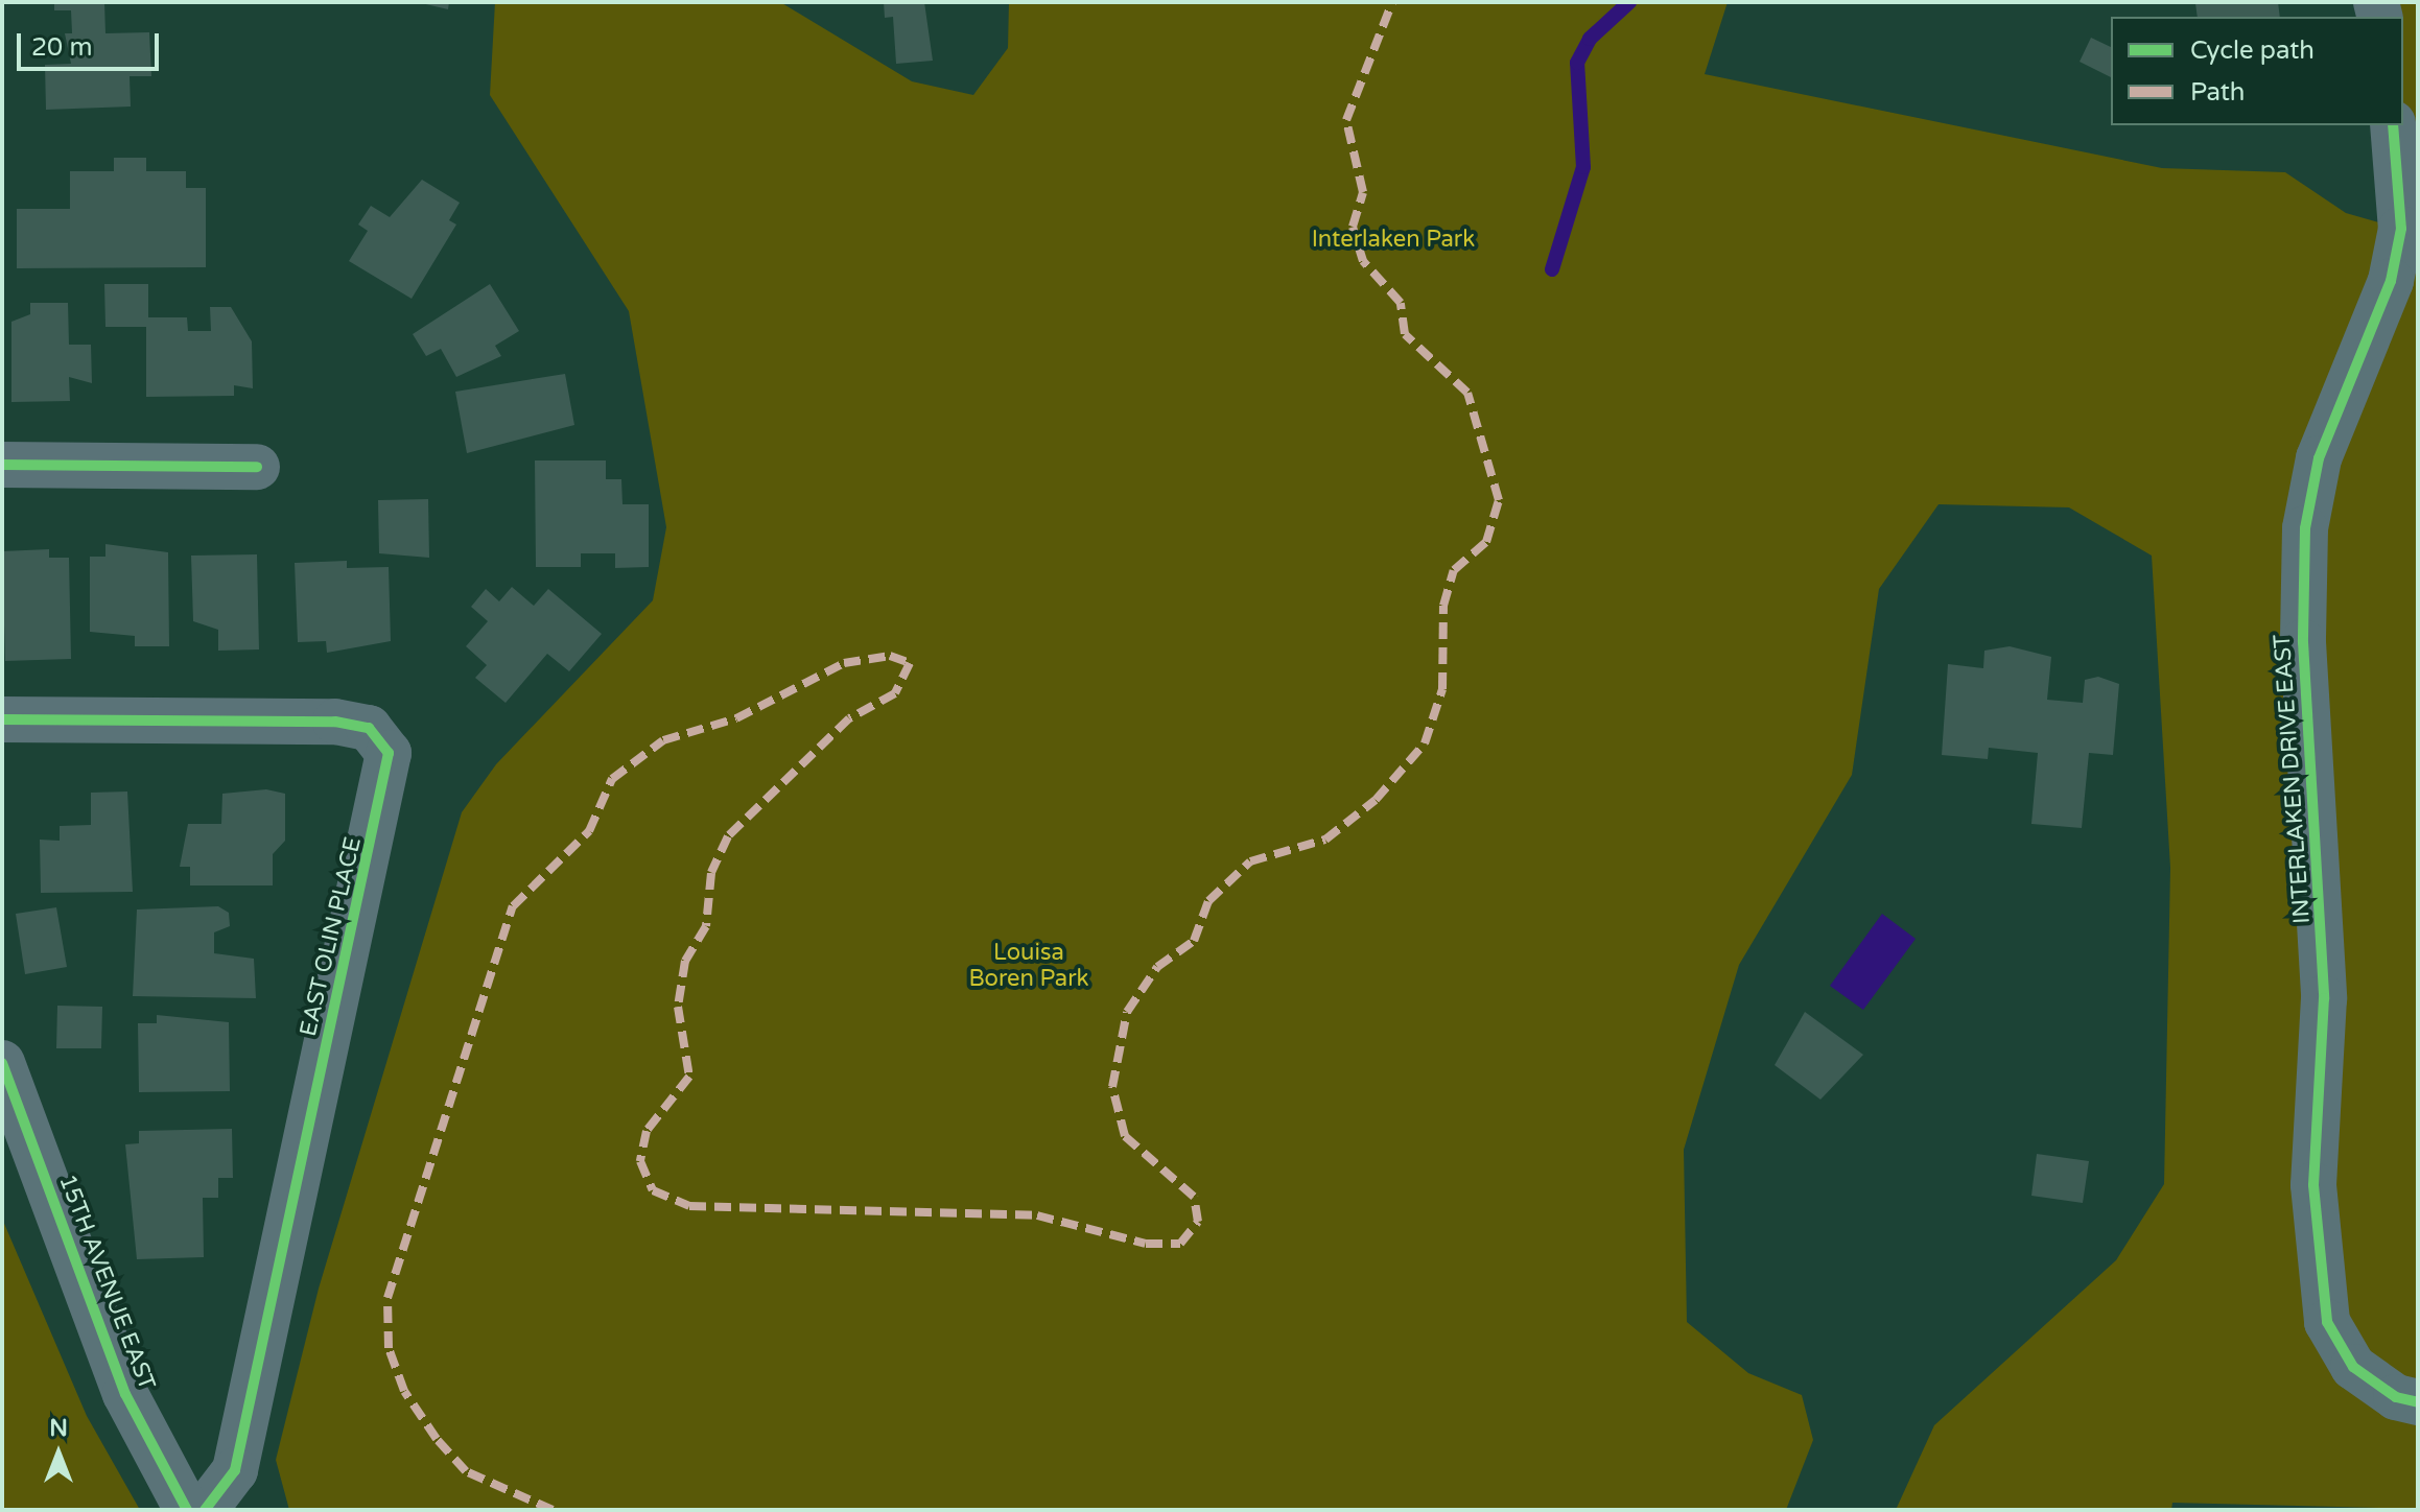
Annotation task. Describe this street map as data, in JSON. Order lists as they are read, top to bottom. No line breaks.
{"streets":{"street":["INTERLAKEN DRIVE EAST","EAST OLIN PLACE","15TH AVENUE EAST"]},"parks":["Interlaken Park","Louisa Boren Park"],"legend":["Cycle path","Path"],"scale_bar":"20 m","north":"top"}
